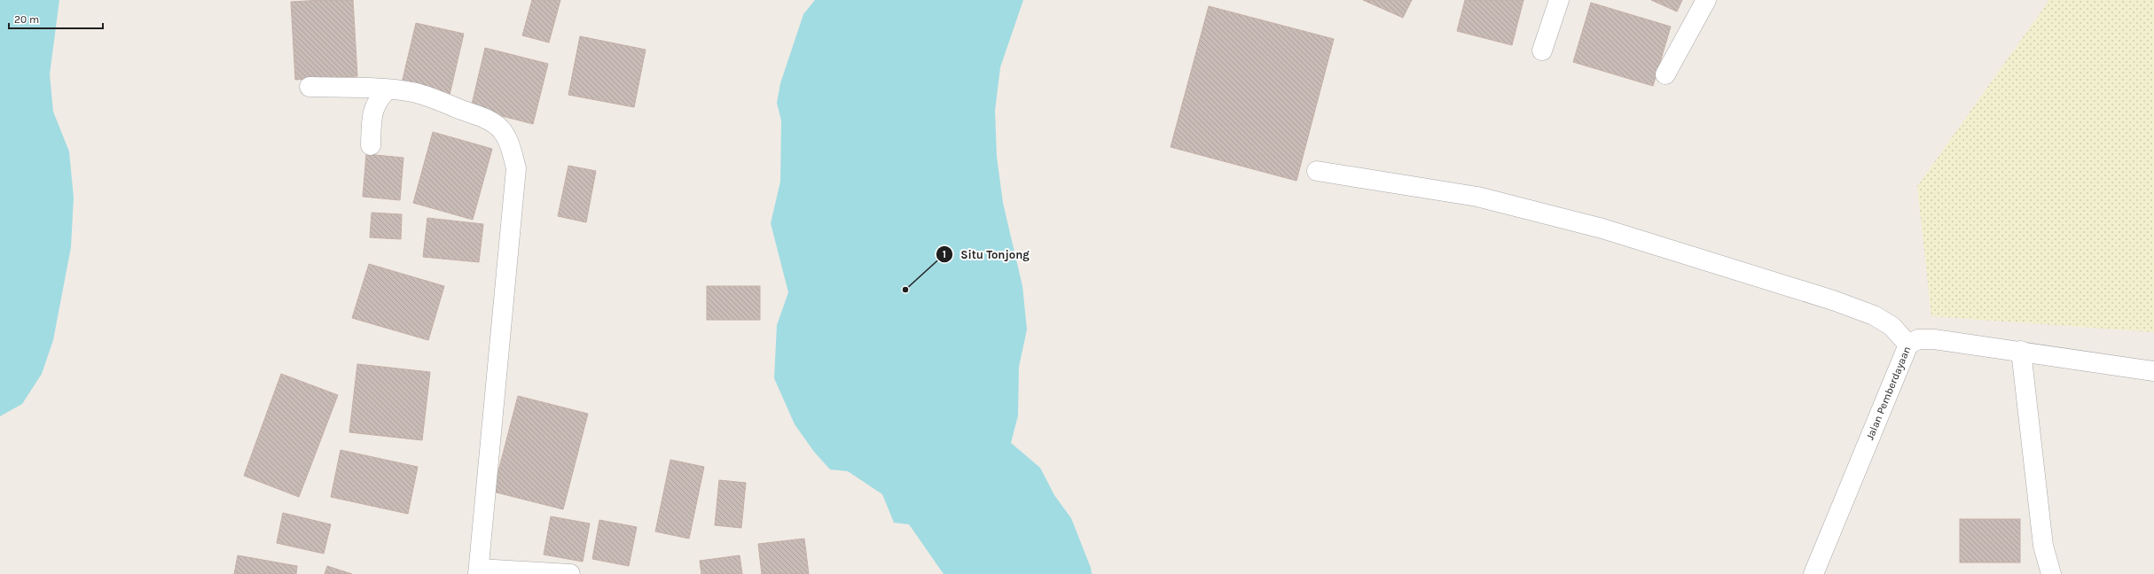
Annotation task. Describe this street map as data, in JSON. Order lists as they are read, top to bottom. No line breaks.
{"streets":{"street":["Jalan Pemberdayaan"]},"places":["Situ Tonjong"],"scale_bar":"20 m"}
